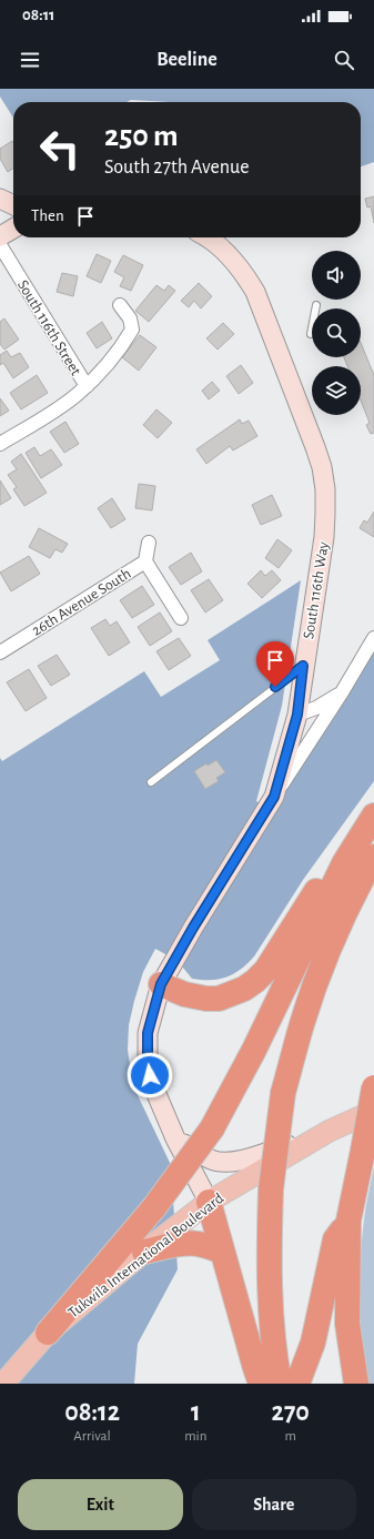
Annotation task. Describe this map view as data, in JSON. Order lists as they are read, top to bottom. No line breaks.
{"streets":{"main road":["Tukwila International Boulevard"],"street":["South 116th Street","South 116th Way","26th Avenue South"]},"crossings":[["South 116th Way","Tukwila International Boulevard"]],"page":{"status":"08:11","header":"Beeline","turn":["250 m","South 27th Avenue"],"then":"Then","eta":["08:12","Arrival","1","min","270","m"],"buttons":["Exit","Share"]}}
